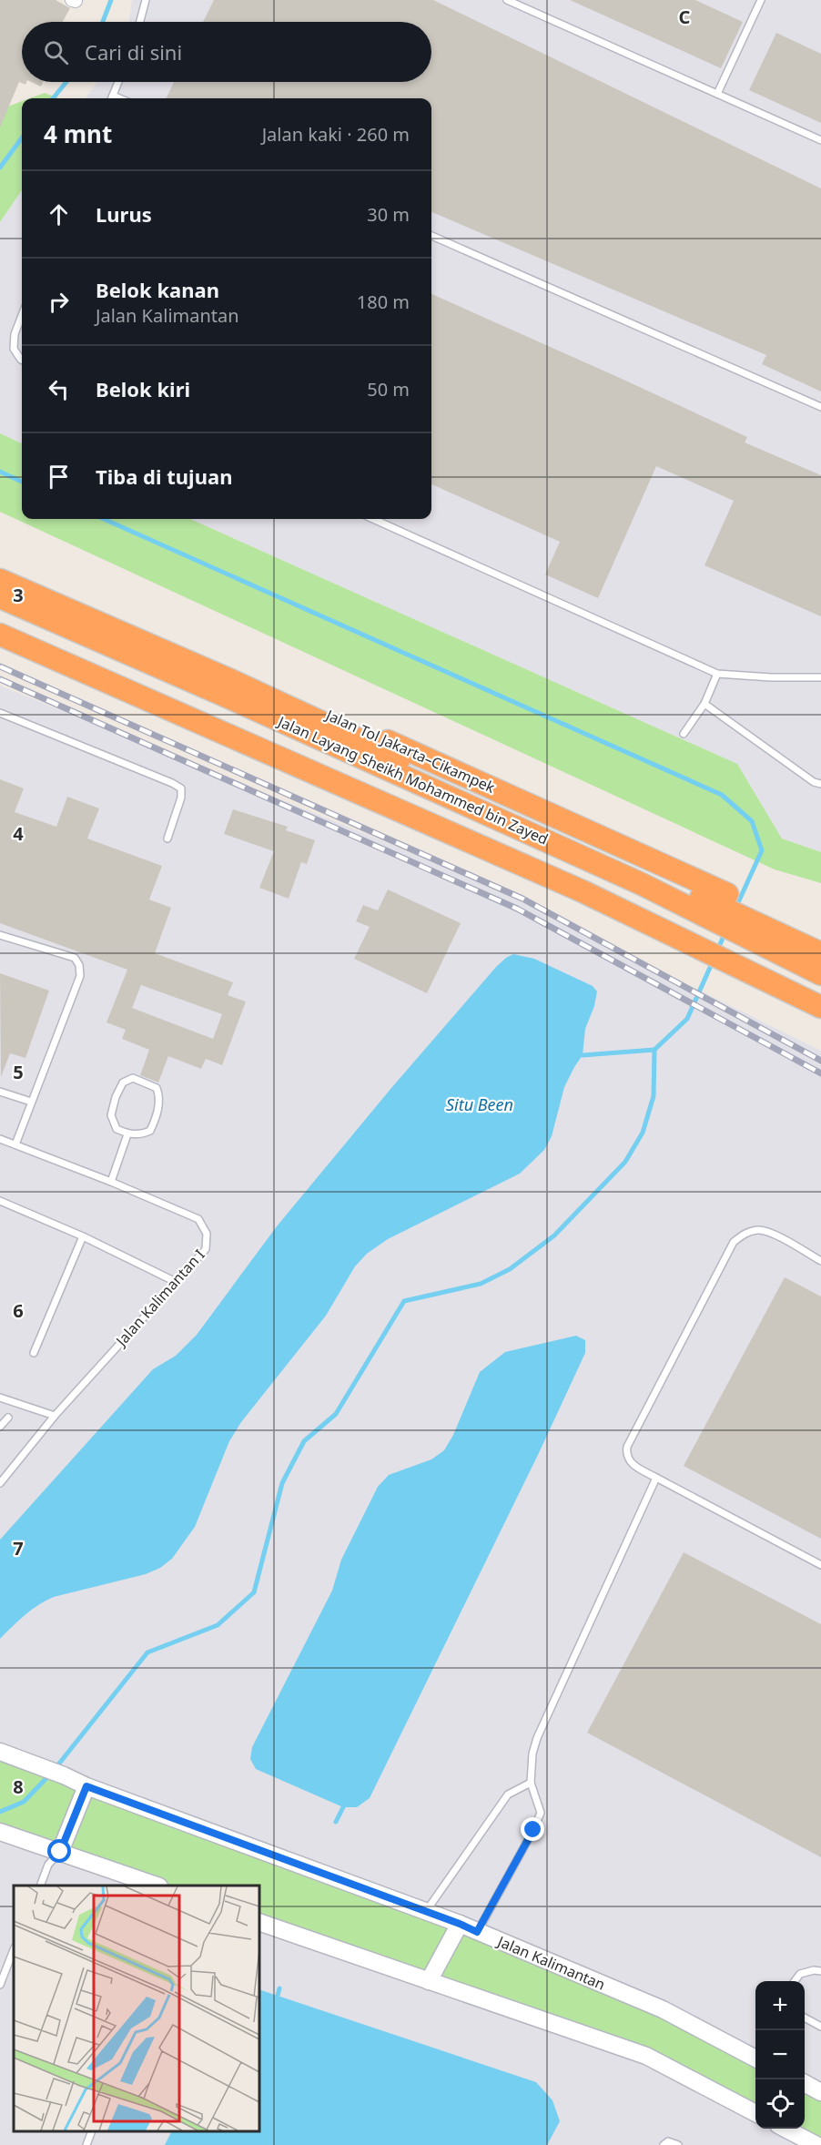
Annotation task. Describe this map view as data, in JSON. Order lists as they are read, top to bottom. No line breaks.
{"streets":{"highway":["Jalan Tol Jakarta–Cikampek","Jalan Layang Sheikh Mohammed bin Zayed"],"street":["Jalan Kalimantan"],"lane":["Jalan Kalimantan I"]},"water":["Situ Been"],"page":{"search":"Cari di sini","heading":["4 mnt","Jalan kaki · 260 m"],"list":[["Lurus","30 m"],["Belok kanan","Jalan Kalimantan","180 m"],["Belok kiri","50 m"],"Tiba di tujuan"],"map_buttons":["+","−"]},"grid":{"columns":["C"],"rows":["3","4","5","6","7","8"]}}
